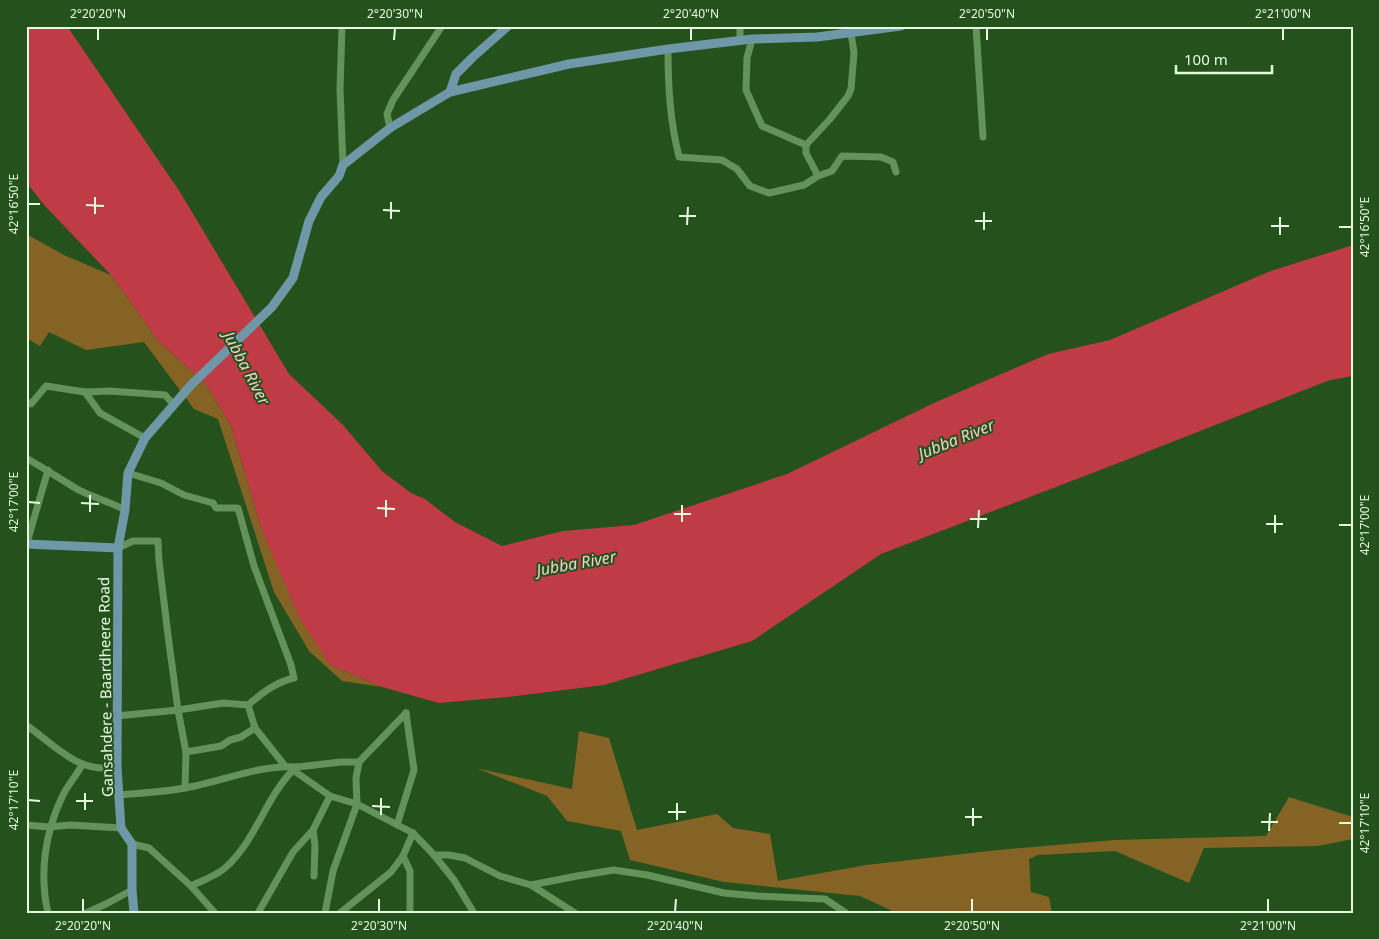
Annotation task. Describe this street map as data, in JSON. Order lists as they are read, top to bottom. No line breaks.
{"streets":{"main road":["Gansahdere - Baardheere Road"]},"water":["Jubba River"],"scale_bar":"100 m","coordinates":["2°20'20\"N","2°20'30\"N","2°20'40\"N","2°20'50\"N","2°21'00\"N","42°16'50\"E","42°17'00\"E","42°17'10\"E"]}
